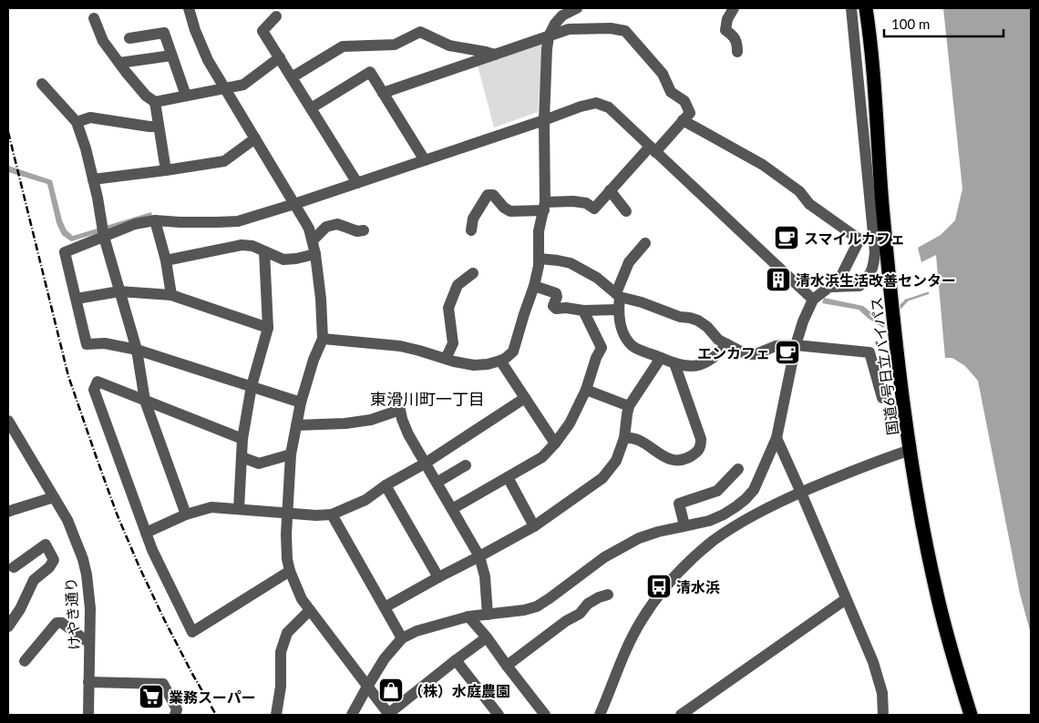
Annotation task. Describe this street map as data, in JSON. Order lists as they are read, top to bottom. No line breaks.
{"streets":{"highway":["国道6号日立バイパス"],"street":["けやき通り"]},"districts":["東滑川町一丁目"],"places":{"cafe":["スマイルカフェ","エンカフェ"],"building":["清水浜生活改善センター"],"bus stop":["清水浜"],"shop":["（株）水庭農園"],"supermarket":["業務スーパー"]},"scale_bar":"100 m"}
